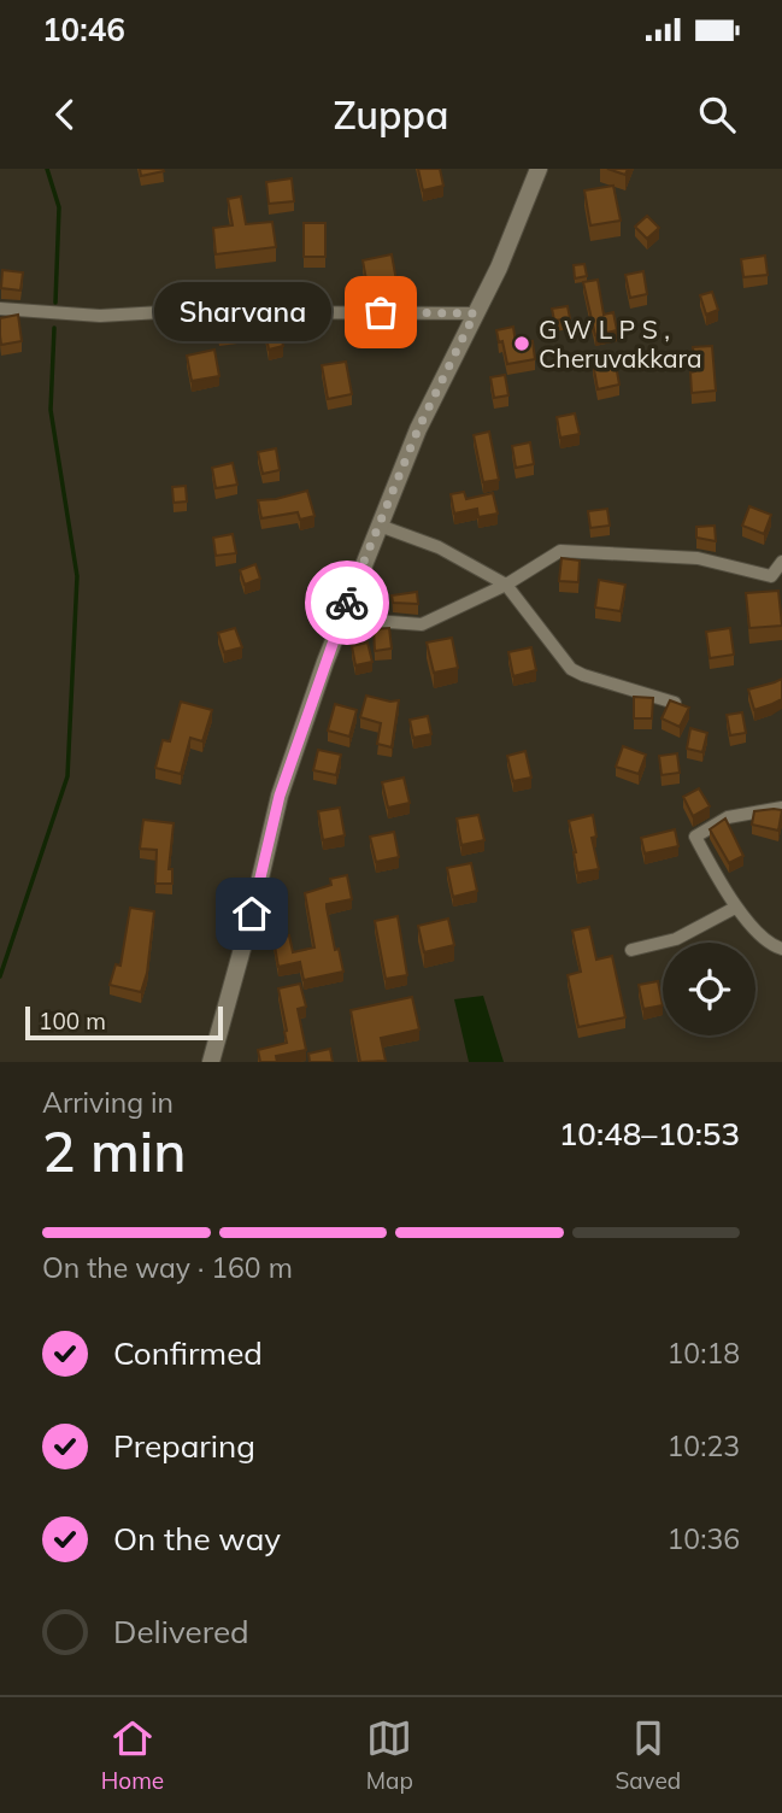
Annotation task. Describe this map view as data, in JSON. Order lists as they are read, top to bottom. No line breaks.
{"places":["Sharvana","G W L P S , Cheruvakkara"],"scale_bar":"100 m","page":{"status":"10:46","header":"Zuppa","bubble":"Sharvana","scale":"100 m","heading":["2 min","Arriving in","10:48–10:53"],"bar":"On the way · 160 m","list":[["Confirmed","10:18"],["Preparing","10:23"],["On the way","10:36"],"Delivered"],"tabs":["Home","Map","Saved"]}}
